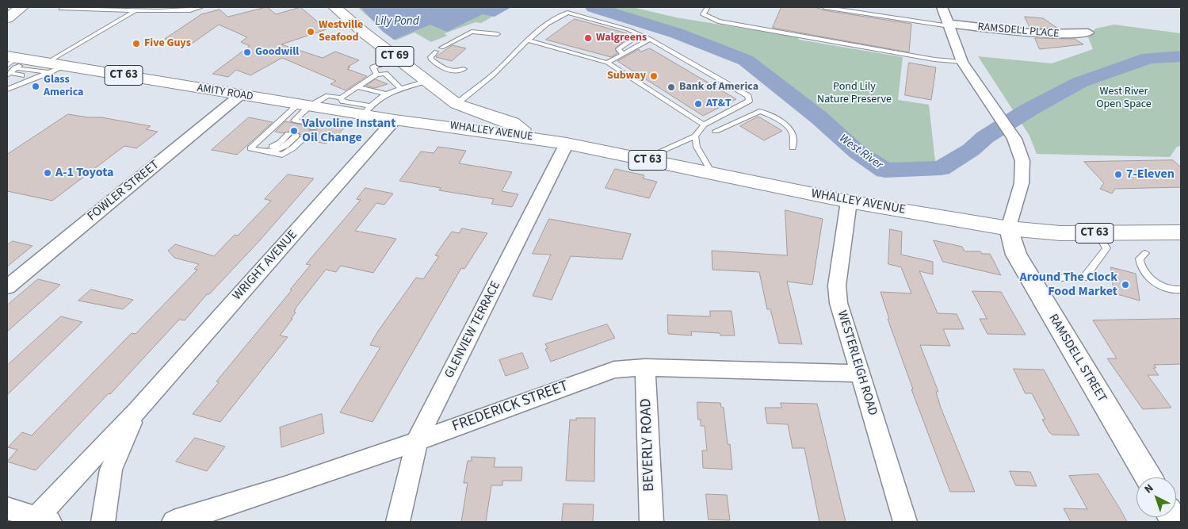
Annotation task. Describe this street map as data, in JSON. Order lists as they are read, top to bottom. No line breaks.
{"streets":{"main road":["CT 69","CT 63","AMITY ROAD","WHALLEY AVENUE"],"street":["RAMSDELL PLACE","FOWLER STREET","WRIGHT AVENUE","GLENVIEW TERRACE","RAMSDELL STREET","WESTERLEIGH ROAD","FREDERICK STREET","BEVERLY ROAD"]},"crossings":[["AMITY ROAD","WHALLEY AVENUE"],["AMITY ROAD","FOWLER STREET"],["AMITY ROAD","WRIGHT AVENUE"],["WHALLEY AVENUE","GLENVIEW TERRACE"],["WHALLEY AVENUE","RAMSDELL STREET"],["WHALLEY AVENUE","WESTERLEIGH ROAD"],["GLENVIEW TERRACE","FREDERICK STREET"],["WESTERLEIGH ROAD","FREDERICK STREET"],["FREDERICK STREET","BEVERLY ROAD"]],"water":["Lily Pond","West River"],"parks":["Pond Lily Nature Preserve","West River Open Space"],"places":["Westville Seafood","Walgreens","Five Guys","Goodwill","Subway","Glass America","Bank of America","AT&T","Valvoline Instant Oil Change","A-1 Toyota","7-Eleven","Around The Clock Food Market"],"north":"top left"}
